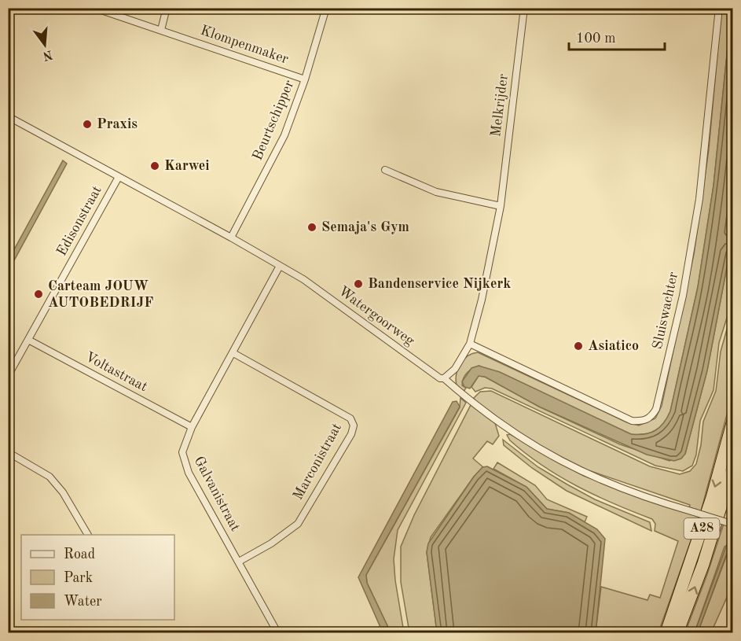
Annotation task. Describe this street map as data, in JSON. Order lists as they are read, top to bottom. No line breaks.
{"streets":{"highway":["A28"],"street":["Klompenmaker","Melkrijder","Beurtschipper","Edisonstraat","Sluiswachter","Watergoorweg","Voltastraat","Marconistraat","Galvanistraat"]},"crossings":[["Klompenmaker","Beurtschipper"],["Melkrijder","Sluiswachter"],["Melkrijder","Watergoorweg"],["Beurtschipper","Watergoorweg"],["Edisonstraat","Watergoorweg"],["Edisonstraat","Voltastraat"],["Watergoorweg","Galvanistraat"],["Voltastraat","Galvanistraat"],["Marconistraat","Galvanistraat"]],"places":["Praxis","Karwei","Semaja's Gym","Bandenservice Nijkerk","Carteam JOUW AUTOBEDRIJF","Asiatico"],"legend":["Road","Park","Water"],"scale_bar":"100 m","north":"bottom"}
